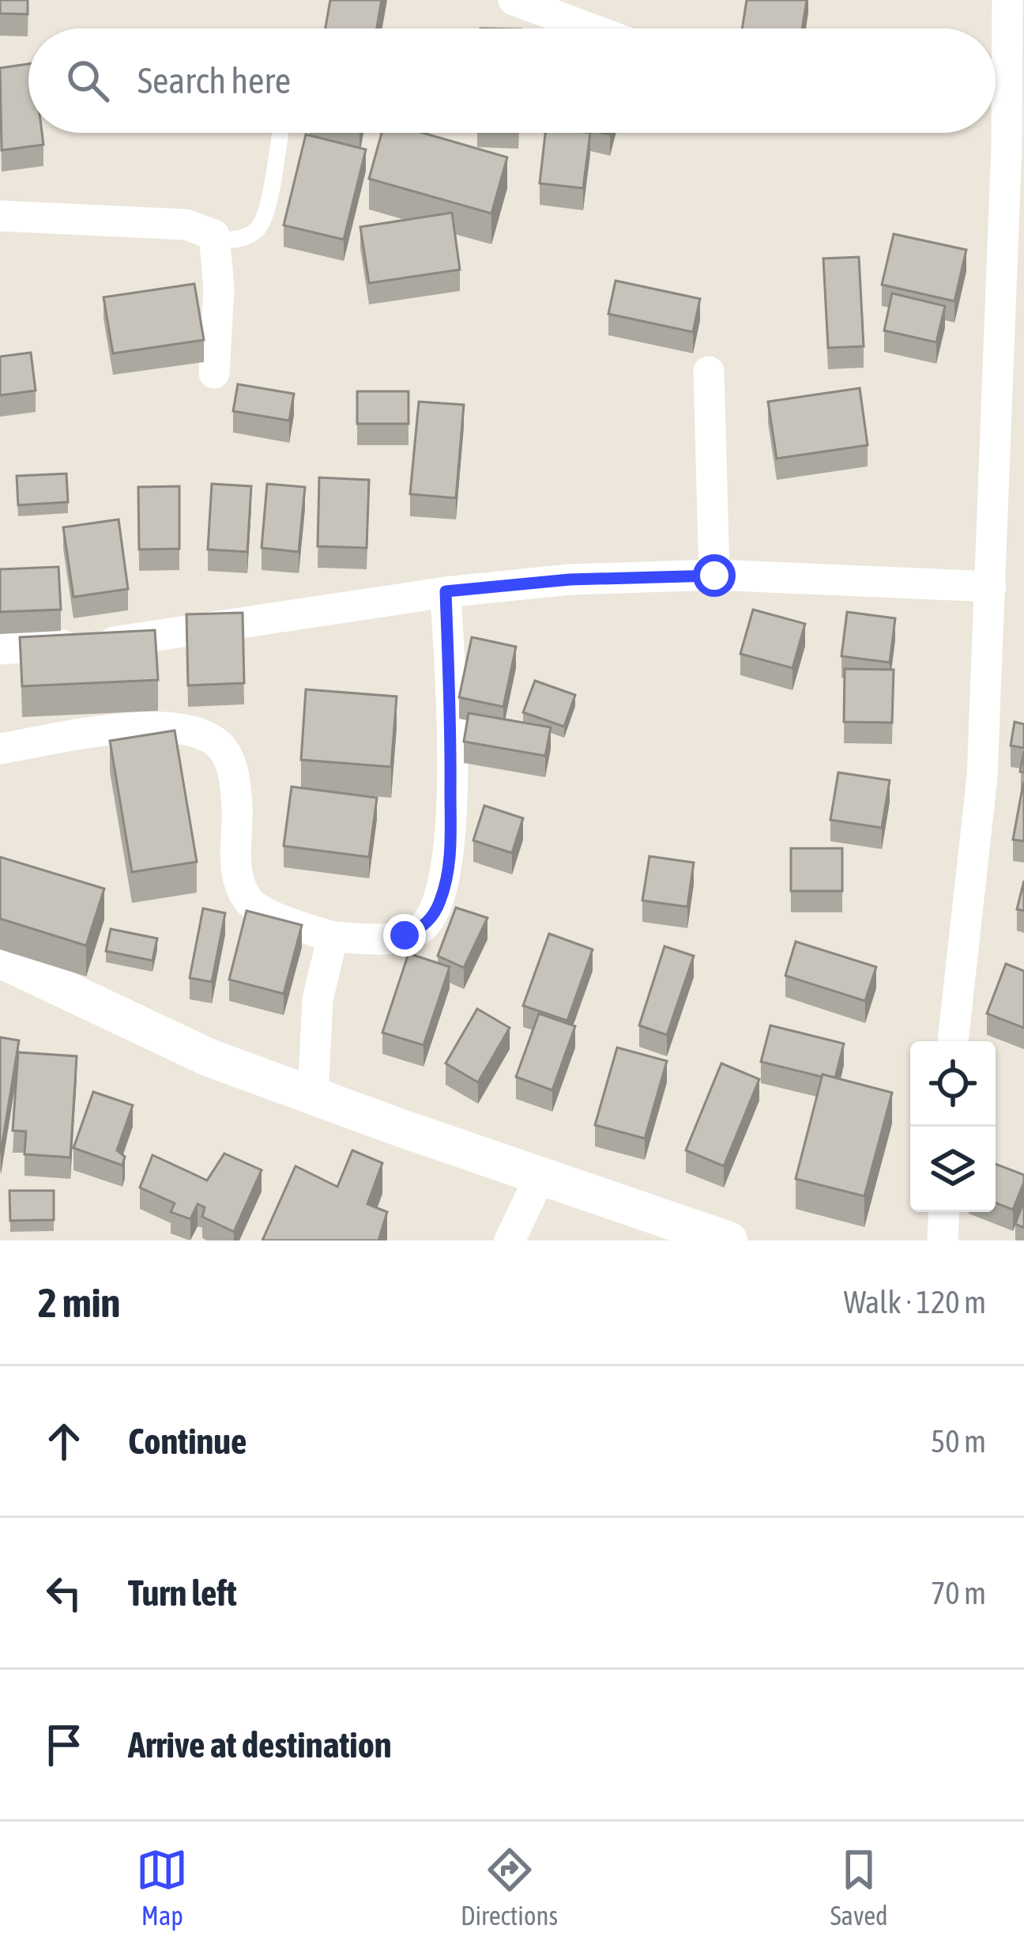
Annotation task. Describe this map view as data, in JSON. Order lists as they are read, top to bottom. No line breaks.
{"page":{"search":"Search here","heading":["2 min","Walk · 120 m"],"list":[["Continue","50 m"],["Turn left","70 m"],"Arrive at destination"],"nav":["Map","Directions","Saved"]}}
